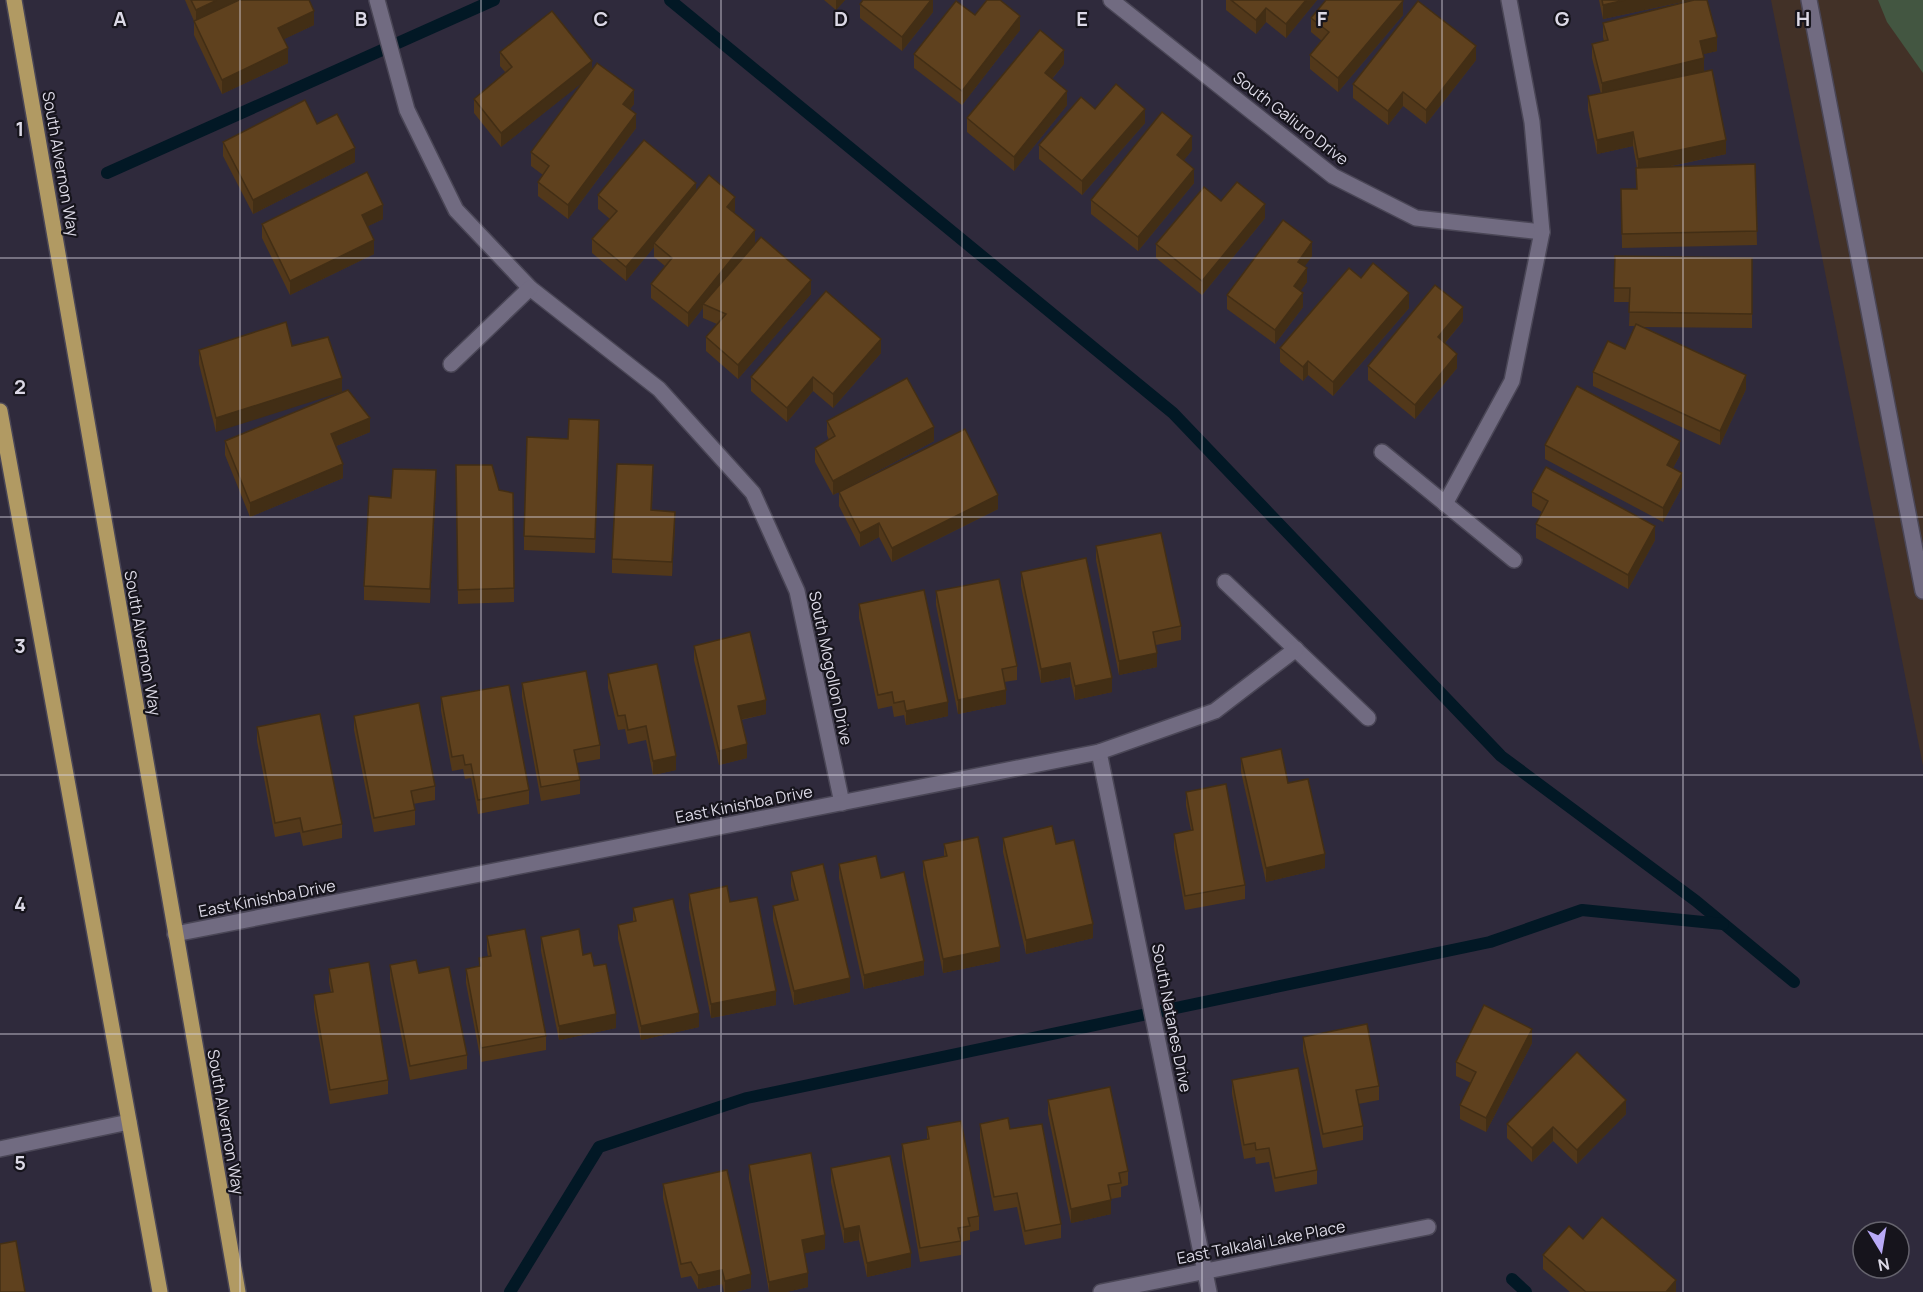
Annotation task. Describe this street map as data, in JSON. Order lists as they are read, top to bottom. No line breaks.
{"streets":{"main road":["South Alvernon Way"],"street":["South Galiuro Drive","South Mogollon Drive","East Kinishba Drive","South Natanes Drive","East Talkalai Lake Place"]},"crossings":[["South Alvernon Way","East Kinishba Drive"],["South Mogollon Drive","East Kinishba Drive"],["East Kinishba Drive","South Natanes Drive"],["South Natanes Drive","East Talkalai Lake Place"]],"north":"bottom","grid":{"columns":["A","B","C","D","E","F","G","H"],"rows":["1","2","3","4","5"]}}
